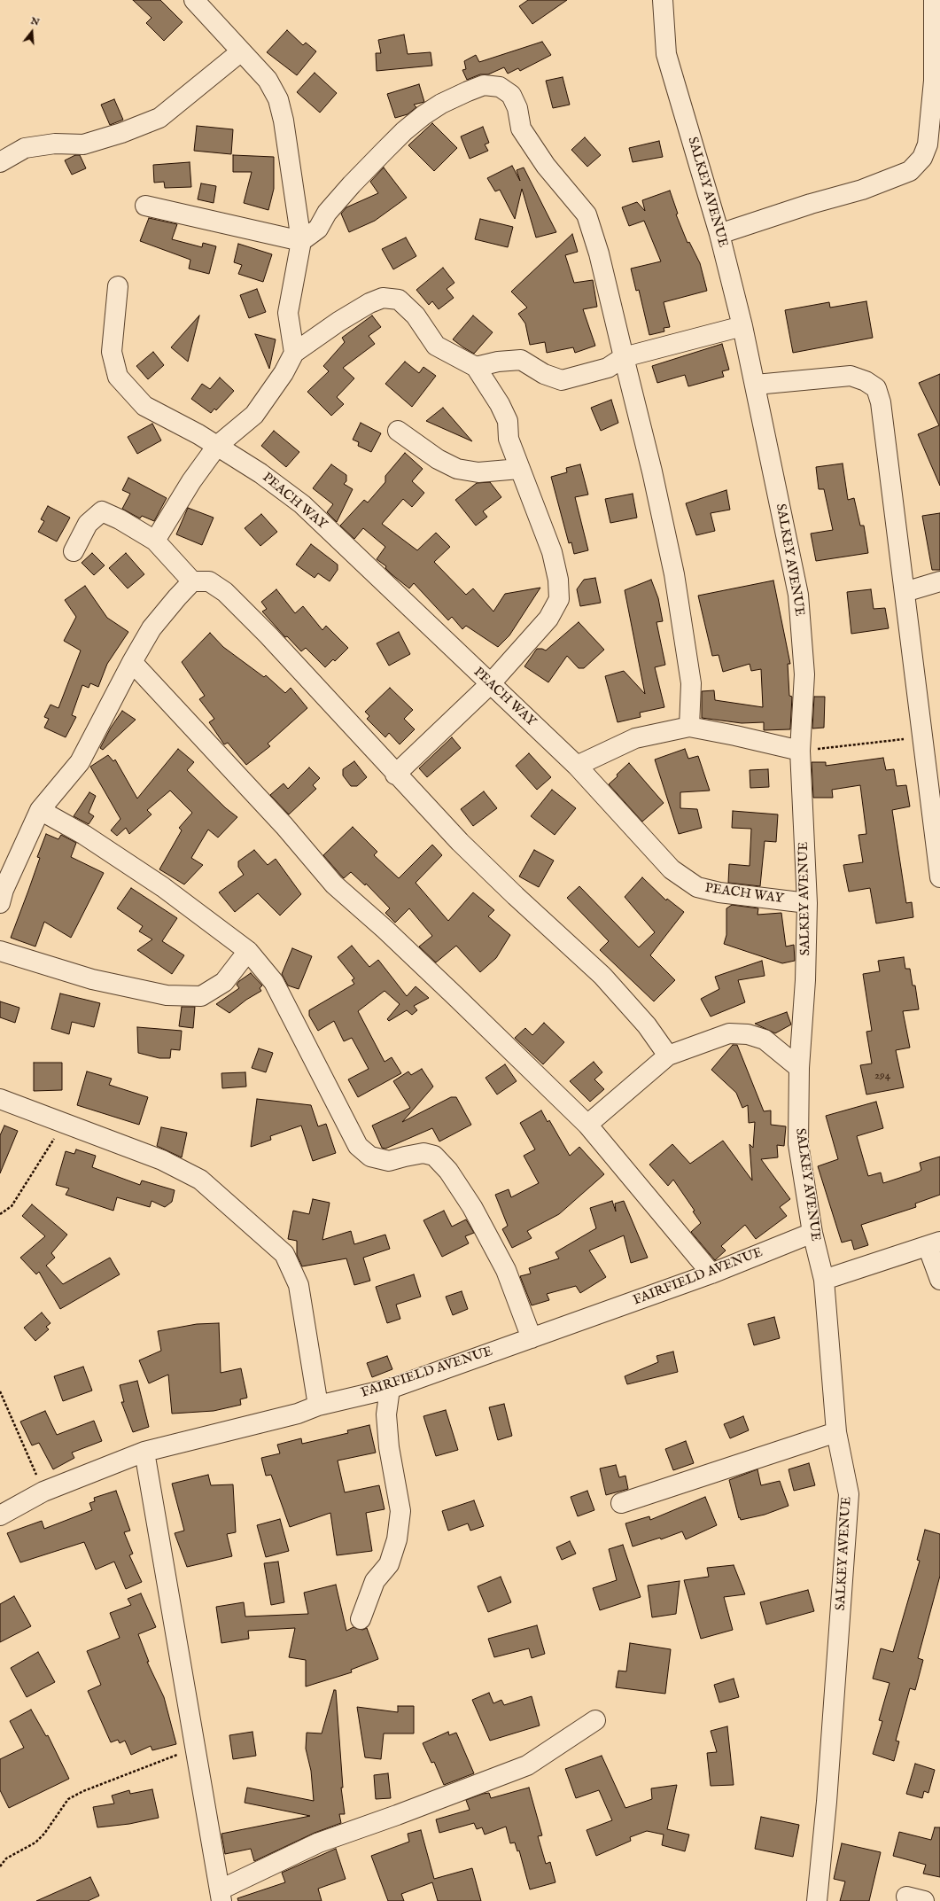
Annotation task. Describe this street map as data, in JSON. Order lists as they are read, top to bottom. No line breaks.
{"streets":{"street":["SALKEY AVENUE","PEACH WAY","FAIRFIELD AVENUE"]},"crossings":[["SALKEY AVENUE","PEACH WAY"],["SALKEY AVENUE","FAIRFIELD AVENUE"]],"house_numbers":["294"],"north":"top"}
